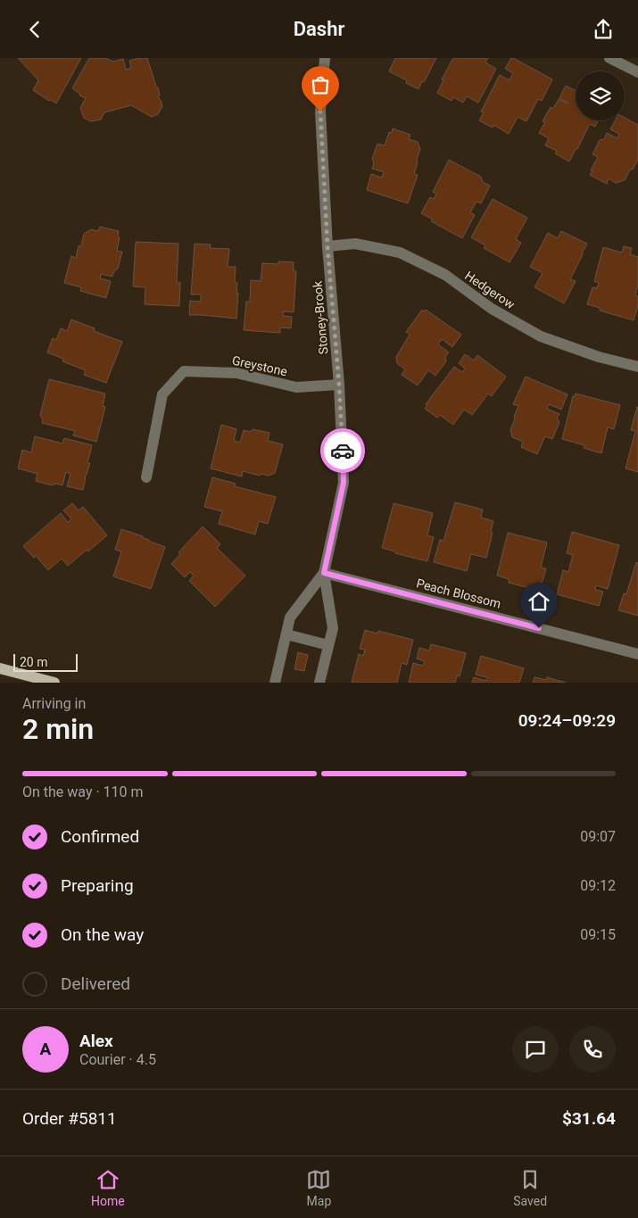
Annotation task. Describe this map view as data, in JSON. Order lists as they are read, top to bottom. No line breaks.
{"streets":{"street":["Hedgerow","Stoney-Brook","Greystone","Peach Blossom"]},"crossings":[["Hedgerow","Stoney-Brook"],["Stoney-Brook","Greystone"],["Stoney-Brook","Peach Blossom"]],"scale_bar":"20 m","page":{"header":"Dashr","scale":"20 m","heading":["2 min","Arriving in","09:24–09:29"],"panel":["Alex","Courier · 4.5","Order #5811","$31.64"],"bar":"On the way · 110 m","list":[["Confirmed","09:07"],["Preparing","09:12"],["On the way","09:15"],"Delivered"],"round":"A","tabs":["Home","Map","Saved"]}}
